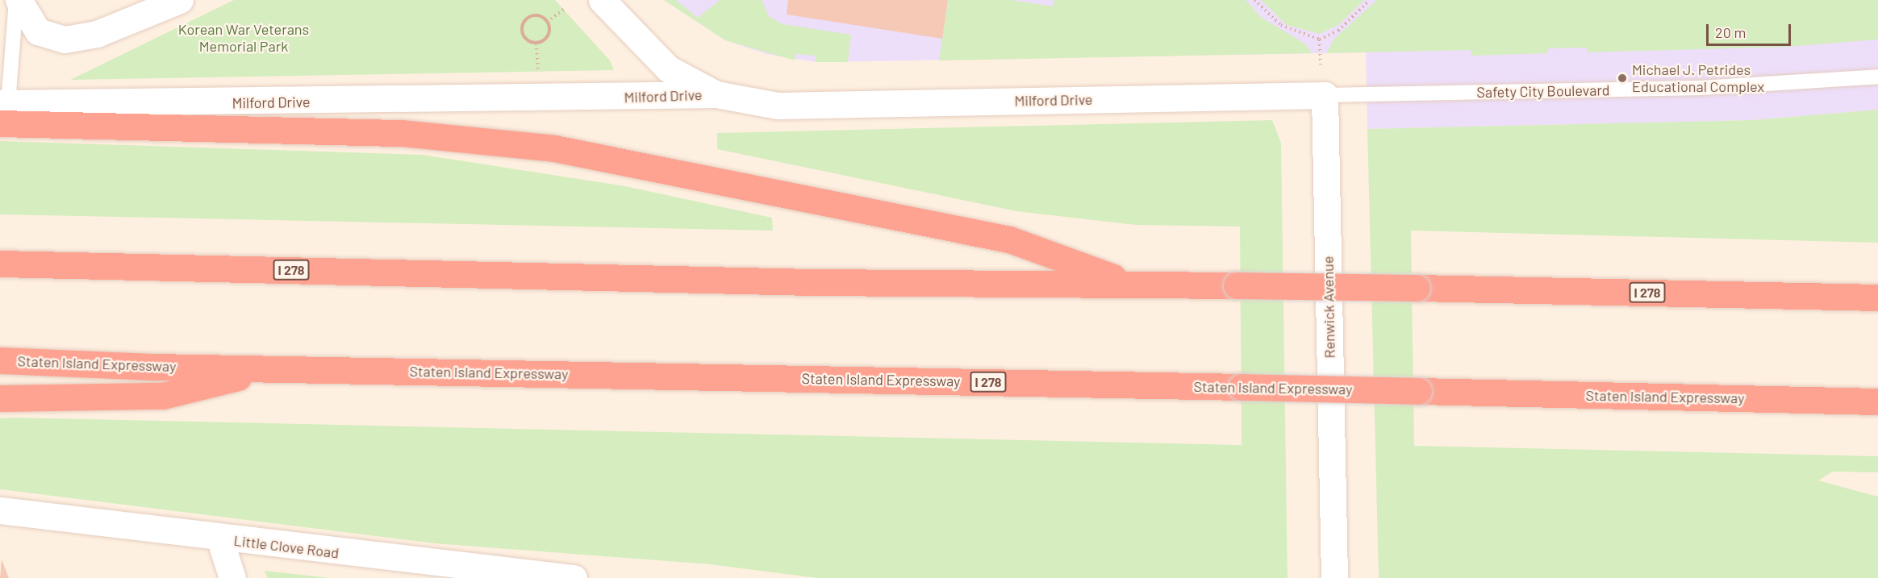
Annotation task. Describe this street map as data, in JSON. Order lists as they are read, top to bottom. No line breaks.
{"streets":{"highway":["I 278","Staten Island Expressway"],"street":["Milford Drive","Renwick Avenue","Little Clove Road"],"lane":["Safety City Boulevard"]},"crossings":[["Safety City Boulevard","Milford Drive"],["Safety City Boulevard","Renwick Avenue"],["Milford Drive","Renwick Avenue"]],"parks":["Korean War Veterans Memorial Park"],"places":["Michael J. Petrides Educational Complex"],"scale_bar":"20 m"}
